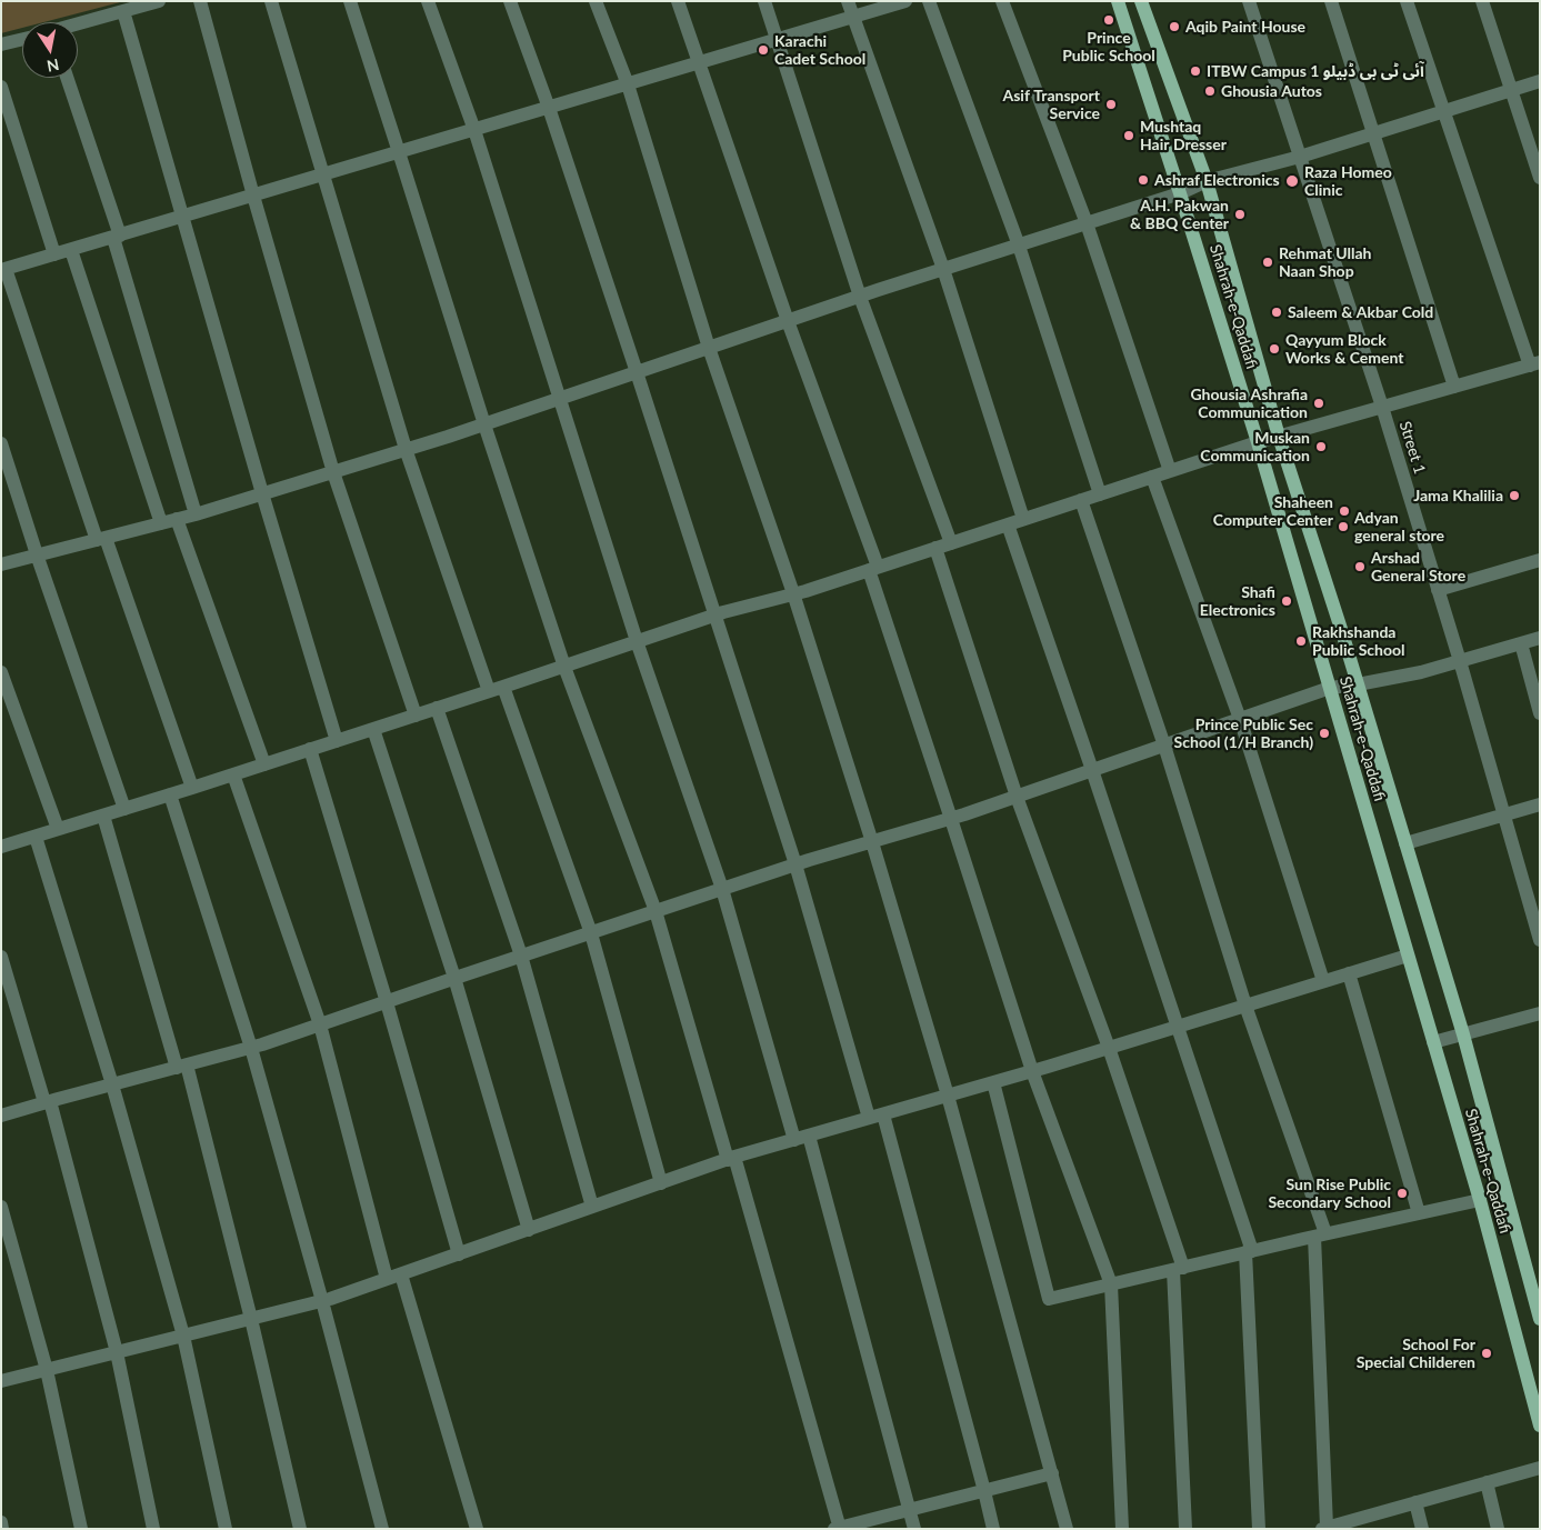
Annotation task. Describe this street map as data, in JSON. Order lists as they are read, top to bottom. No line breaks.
{"streets":{"main road":["Shahrah-e-Qaddafi"],"street":["Street 1"]},"places":["Prince Public School","Aqib Paint House","Karachi Cadet School","ITBW Campus 1 آئی ٹی بی ڈبیلو","Ghousia Autos","Asif Transport Service","Mushtaq Hair Dresser","Ashraf Electronics","Raza Homeo Clinic","A.H. Pakwan & BBQ Center","Rehmat Ullah Naan Shop","Saleem & Akbar Cold","Qayyum Block Works & Cement","Ghousia Ashrafia Communication","Muskan Communication","Jama Khalilia","Shaheen Computer Center","Adyan general store","Arshad General Store","Shafi Electronics","Rakhshanda Public School","Prince Public Sec School (1/H Branch)","Sun Rise Public Secondary School","School For Special Childeren"],"north":"bottom"}
